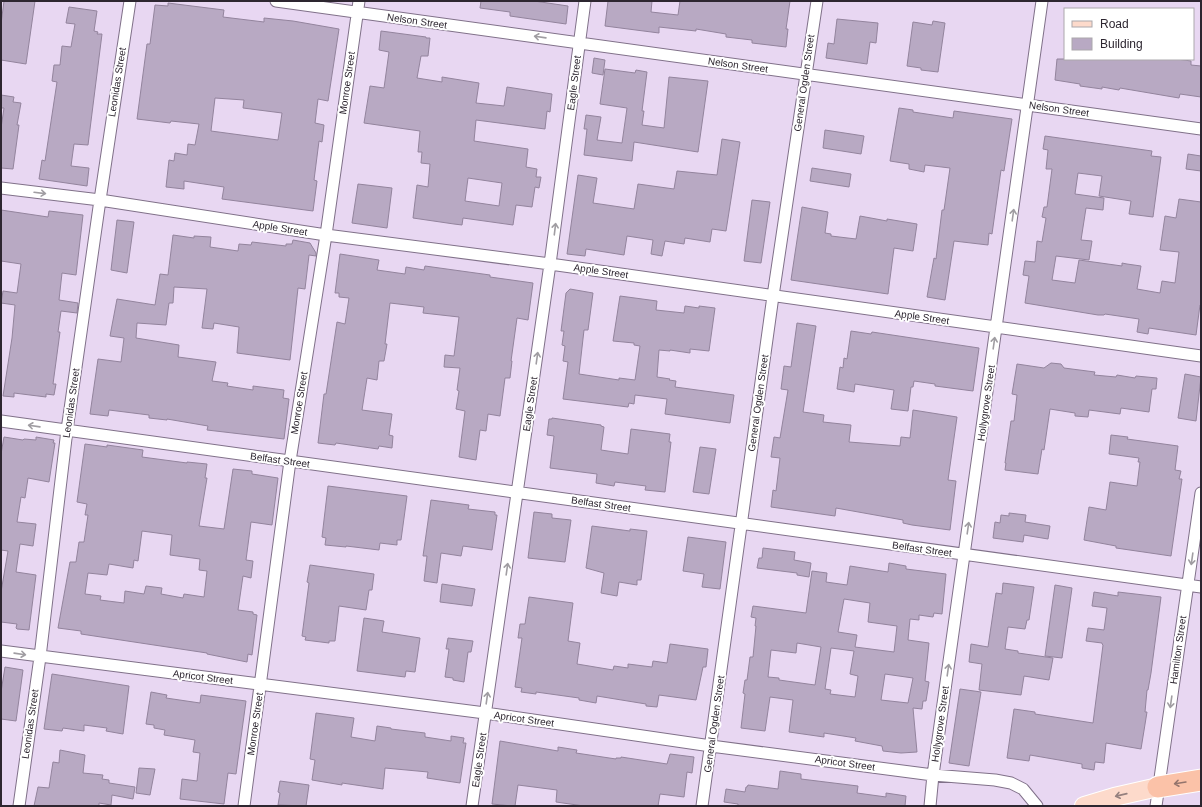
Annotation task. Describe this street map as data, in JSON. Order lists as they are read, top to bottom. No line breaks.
{"streets":{"street":["Nelson Street","Leonidas Street","Monroe Street","Eagle Street","General Ogden Street","Apple Street","Hollygrove Street","Belfast Street","Hamilton Street","Apricot Street"]},"crossings":[["Nelson Street","Monroe Street"],["Nelson Street","Eagle Street"],["Nelson Street","General Ogden Street"],["Nelson Street","Hollygrove Street"],["Leonidas Street","Apple Street"],["Leonidas Street","Belfast Street"],["Leonidas Street","Apricot Street"],["Monroe Street","Apple Street"],["Monroe Street","Belfast Street"],["Monroe Street","Apricot Street"],["Eagle Street","Apple Street"],["Eagle Street","Belfast Street"],["Eagle Street","Apricot Street"],["General Ogden Street","Apple Street"],["General Ogden Street","Belfast Street"],["General Ogden Street","Apricot Street"],["Apple Street","Hollygrove Street"],["Hollygrove Street","Belfast Street"],["Hollygrove Street","Apricot Street"],["Belfast Street","Hamilton Street"]],"one_way":["Eagle Street","Hollygrove Street","Hamilton Street"],"legend":["Road","Building"]}
